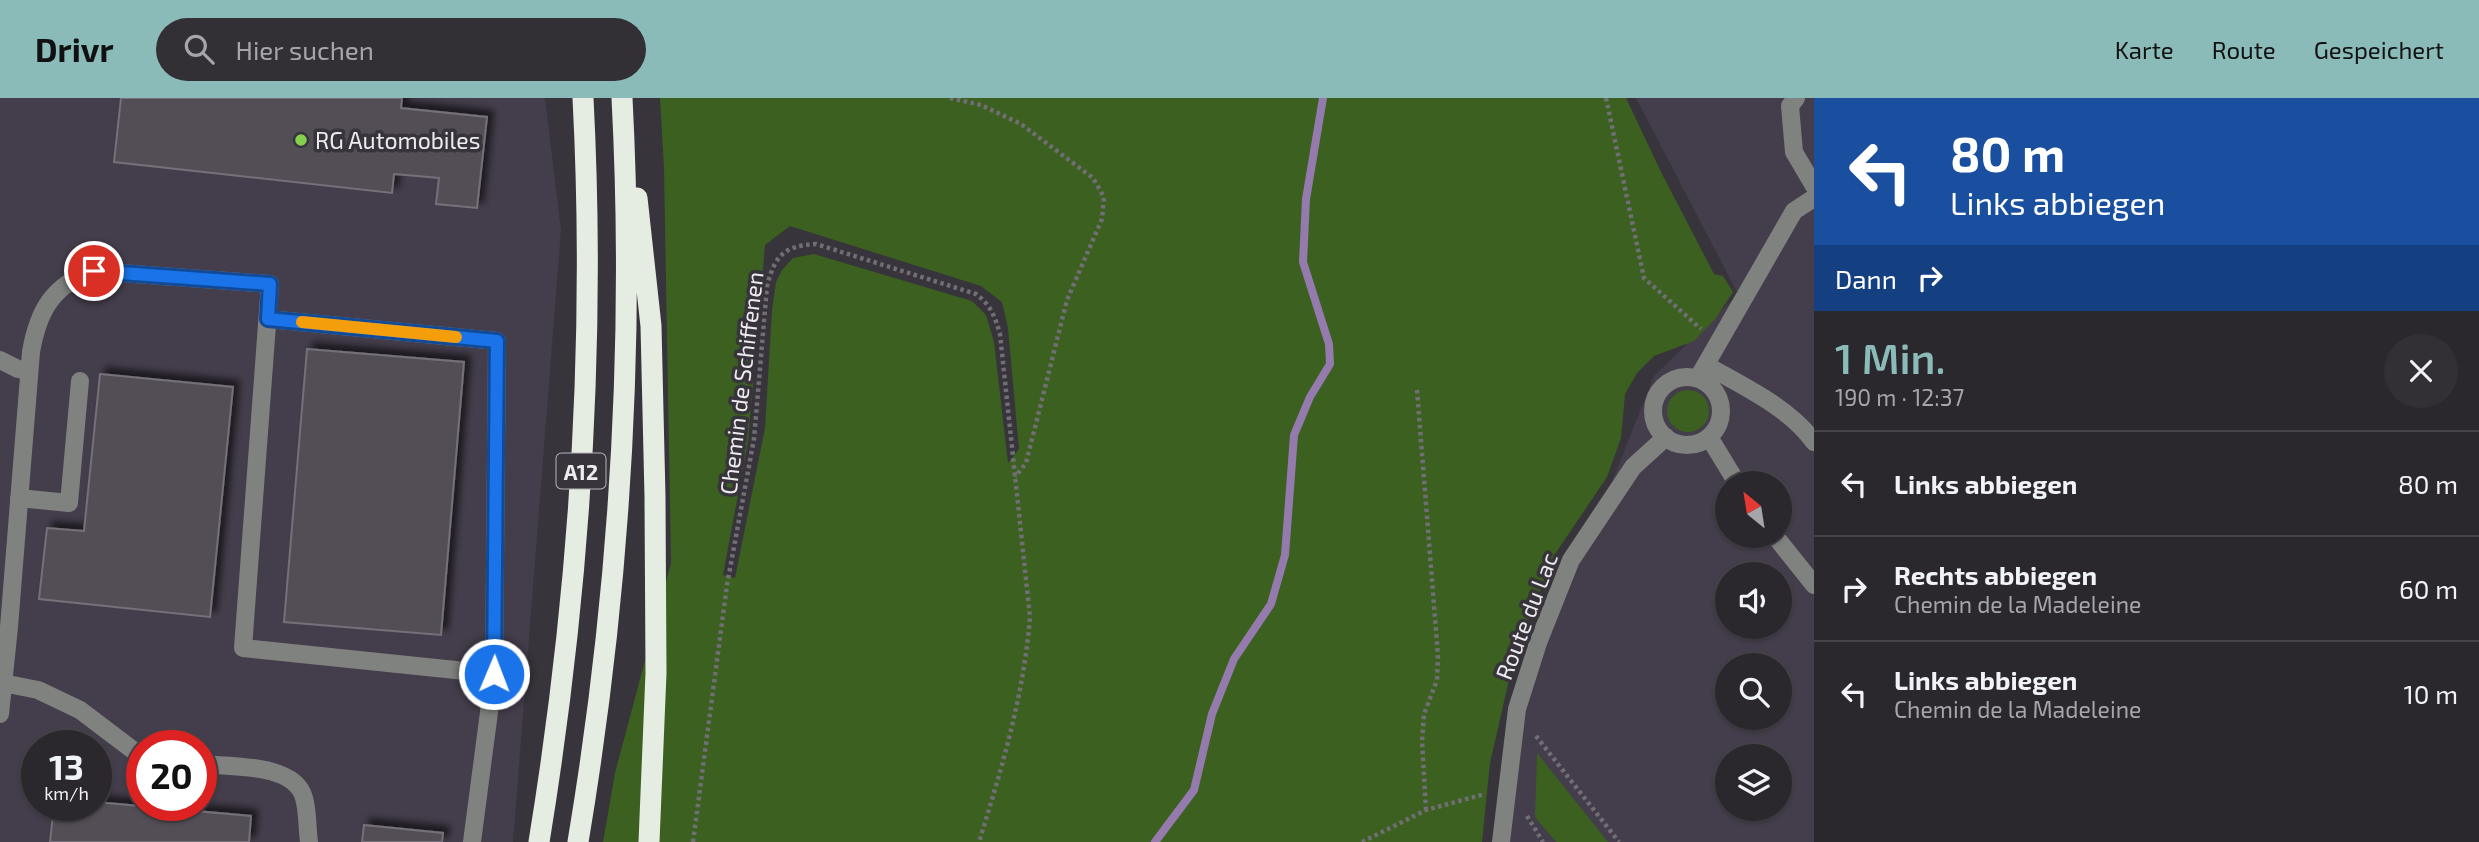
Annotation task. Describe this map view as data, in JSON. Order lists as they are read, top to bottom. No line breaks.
{"streets":{"highway":["A12"],"street":["Route du Lac"],"path":["Chemin de Schiffenen"]},"places":["RG Automobiles"],"north":"top left","page":{"header":"Drivr","search":"Hier suchen","nav":["Karte","Route","Gespeichert"],"turn":["80 m","Links abbiegen"],"then":"Dann","heading":["1 Min.","190 m · 12:37"],"list":[{"name":"Links abbiegen","value":"80 m"},{"name":"Rechts abbiegen","note":"Chemin de la Madeleine","value":"60 m"},{"name":"Links abbiegen","note":"Chemin de la Madeleine","value":"10 m"}],"speed":"13 km/h","limit":"20"}}
